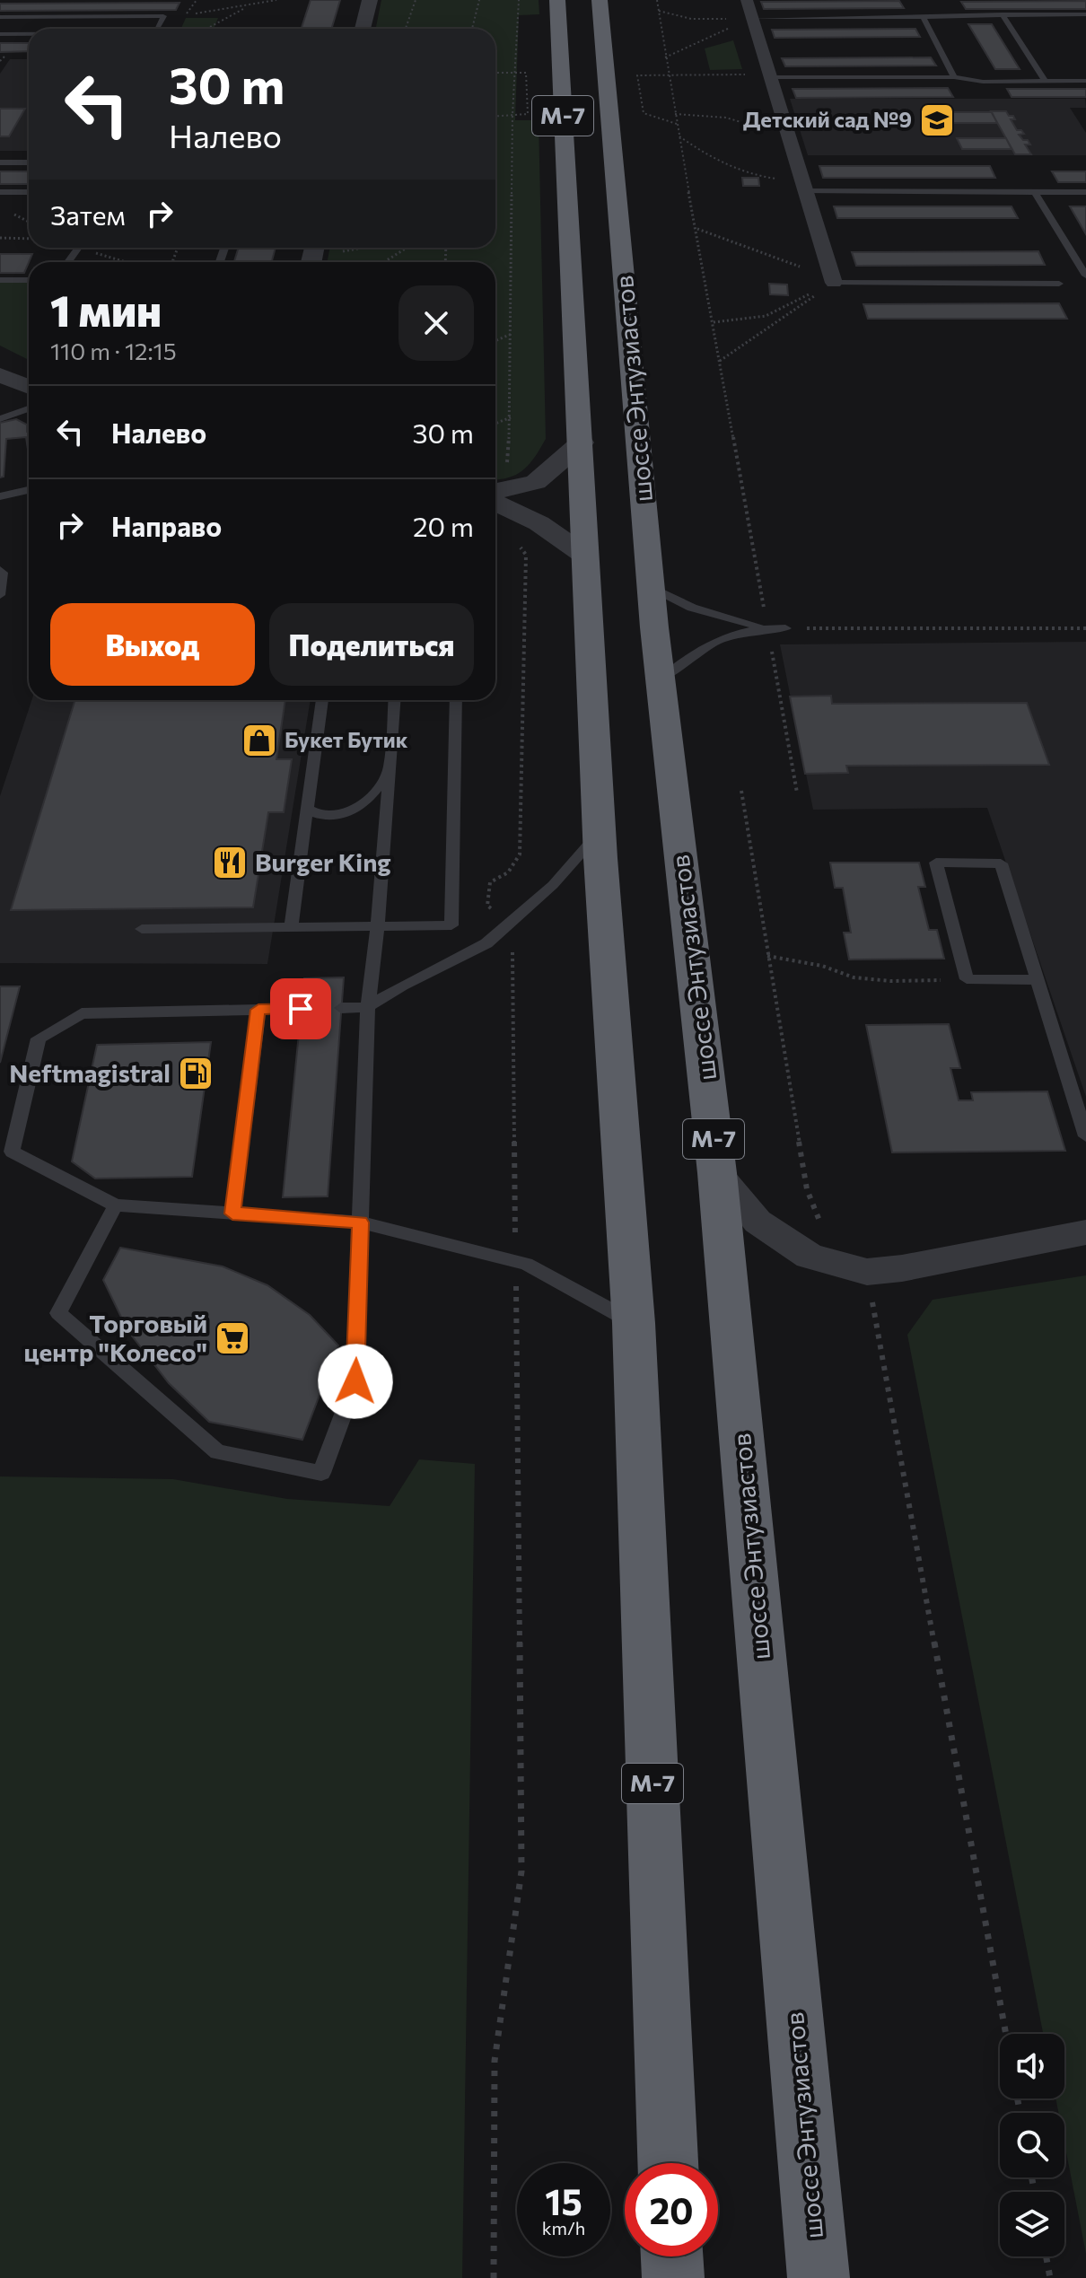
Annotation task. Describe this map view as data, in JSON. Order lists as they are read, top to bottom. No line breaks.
{"streets":{"highway":["М-7","шоссе Энтузиастов"]},"places":{"school or university":["Детский сад №9"],"shop":["Букет Бутик"],"restaurant":["Burger King"],"fuel station":["Neftmagistral"],"supermarket":["Торговый центр \"Колесо\""]},"page":{"turn":["30 m","Налево"],"then":"Затем","heading":["1 мин","110 m · 12:15"],"list":[{"name":"Налево","value":"30 m"},{"name":"Направо","value":"20 m"}],"buttons":["Выход","Поделиться"],"speed":"15 km/h","limit":"20"}}
